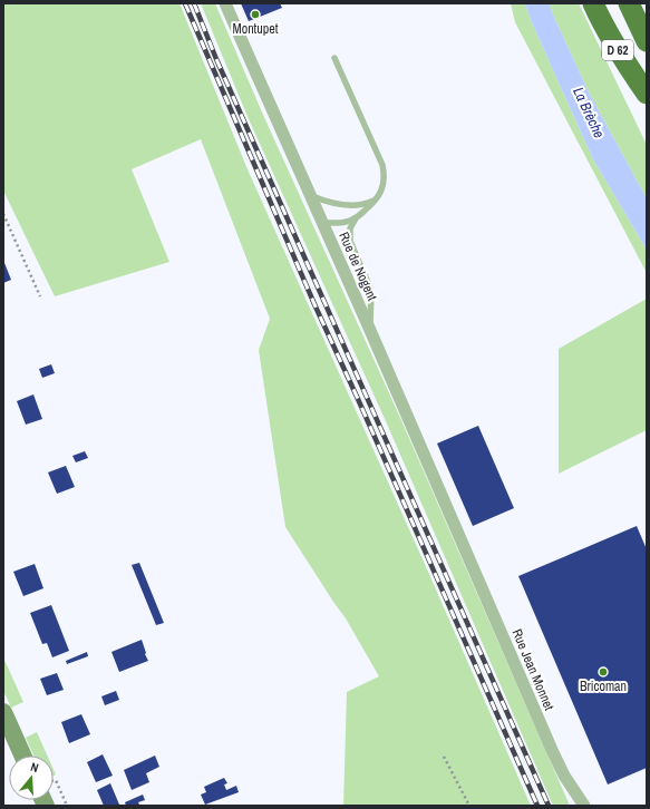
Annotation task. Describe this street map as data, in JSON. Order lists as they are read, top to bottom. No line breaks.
{"streets":{"highway":["D 62"],"street":["Rue de Nogent","Rue Jean Monnet"]},"crossings":[["Rue de Nogent","Rue Jean Monnet"]],"water":["La Brèche"],"places":["Montupet","Bricoman"],"north":"top"}
